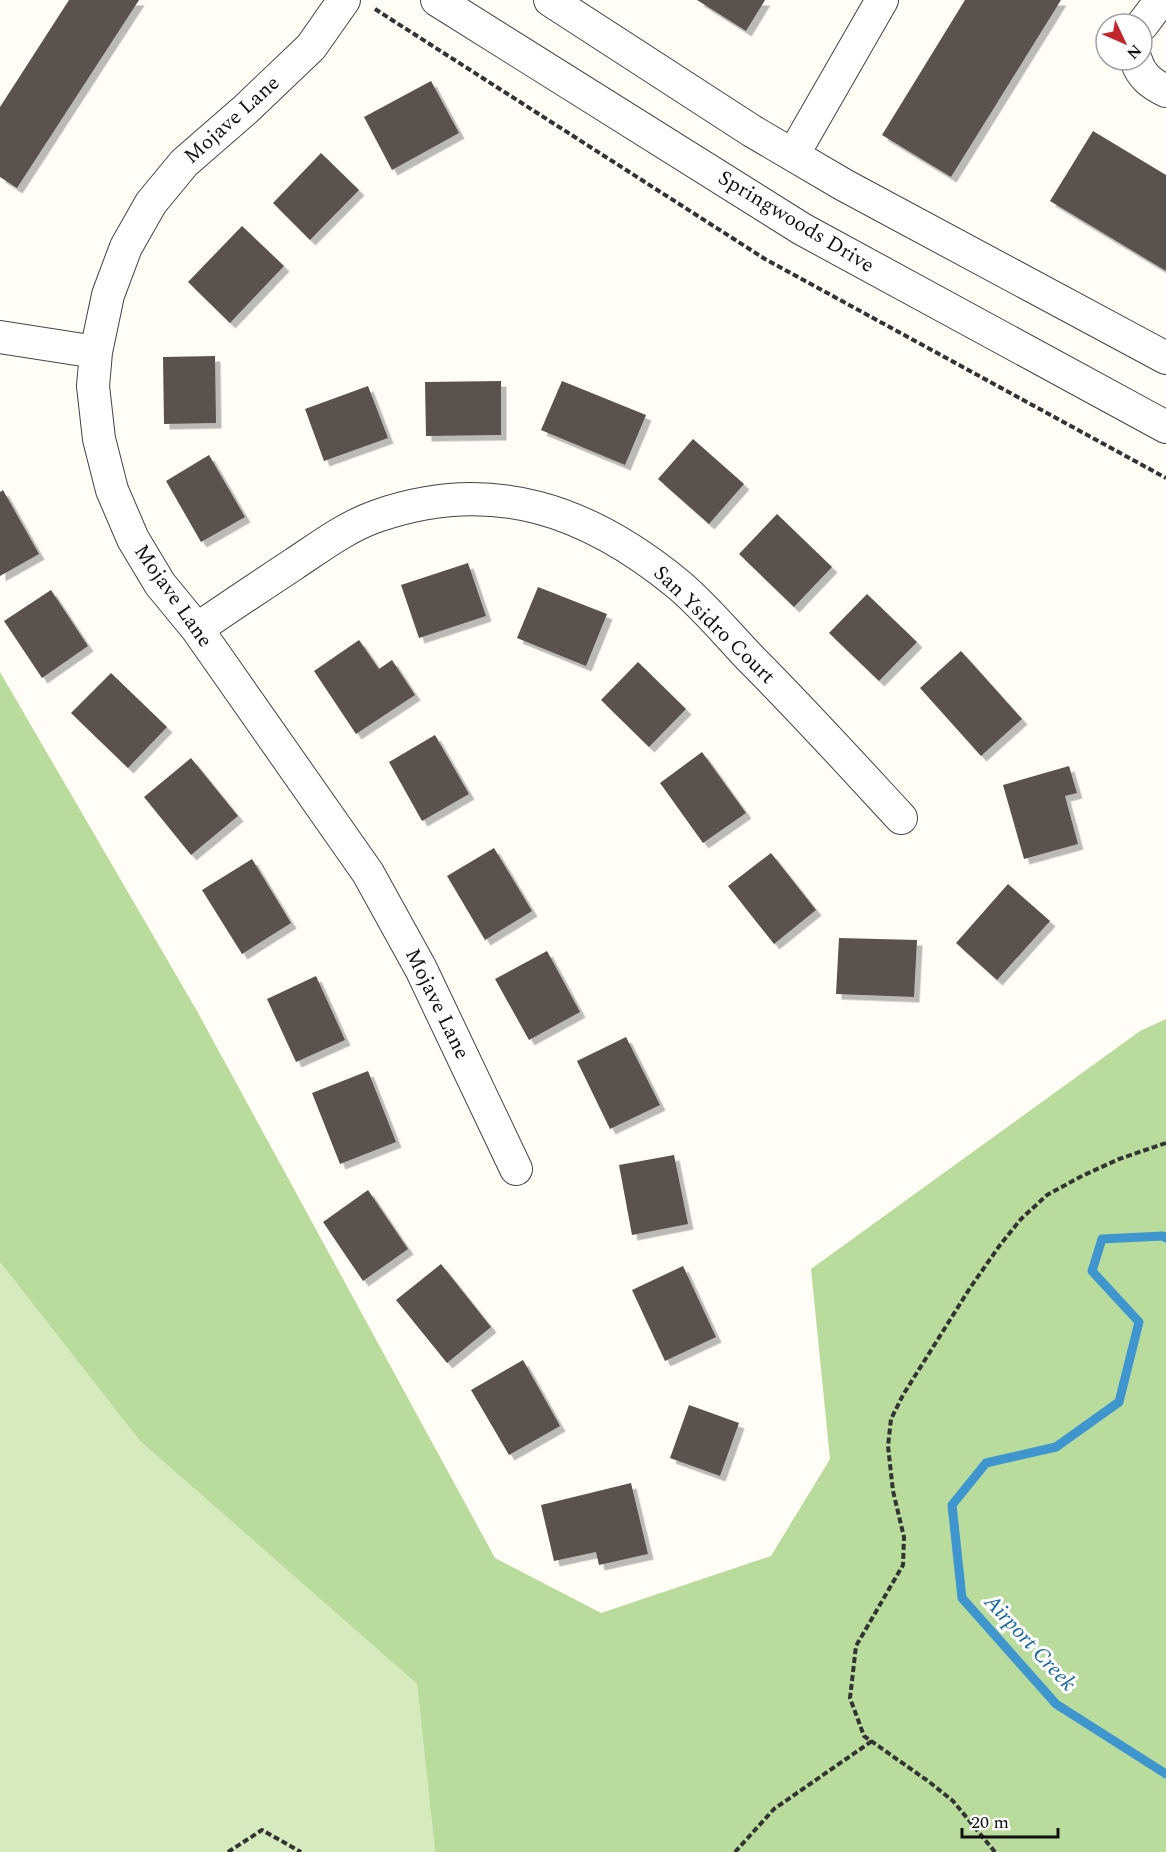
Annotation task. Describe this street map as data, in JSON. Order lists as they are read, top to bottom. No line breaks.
{"streets":{"street":["Mojave Lane","Springwoods Drive","San Ysidro Court"]},"crossings":[["Mojave Lane","San Ysidro Court"]],"water":["Airport Creek"],"scale_bar":"20 m","north":"bottom right"}
